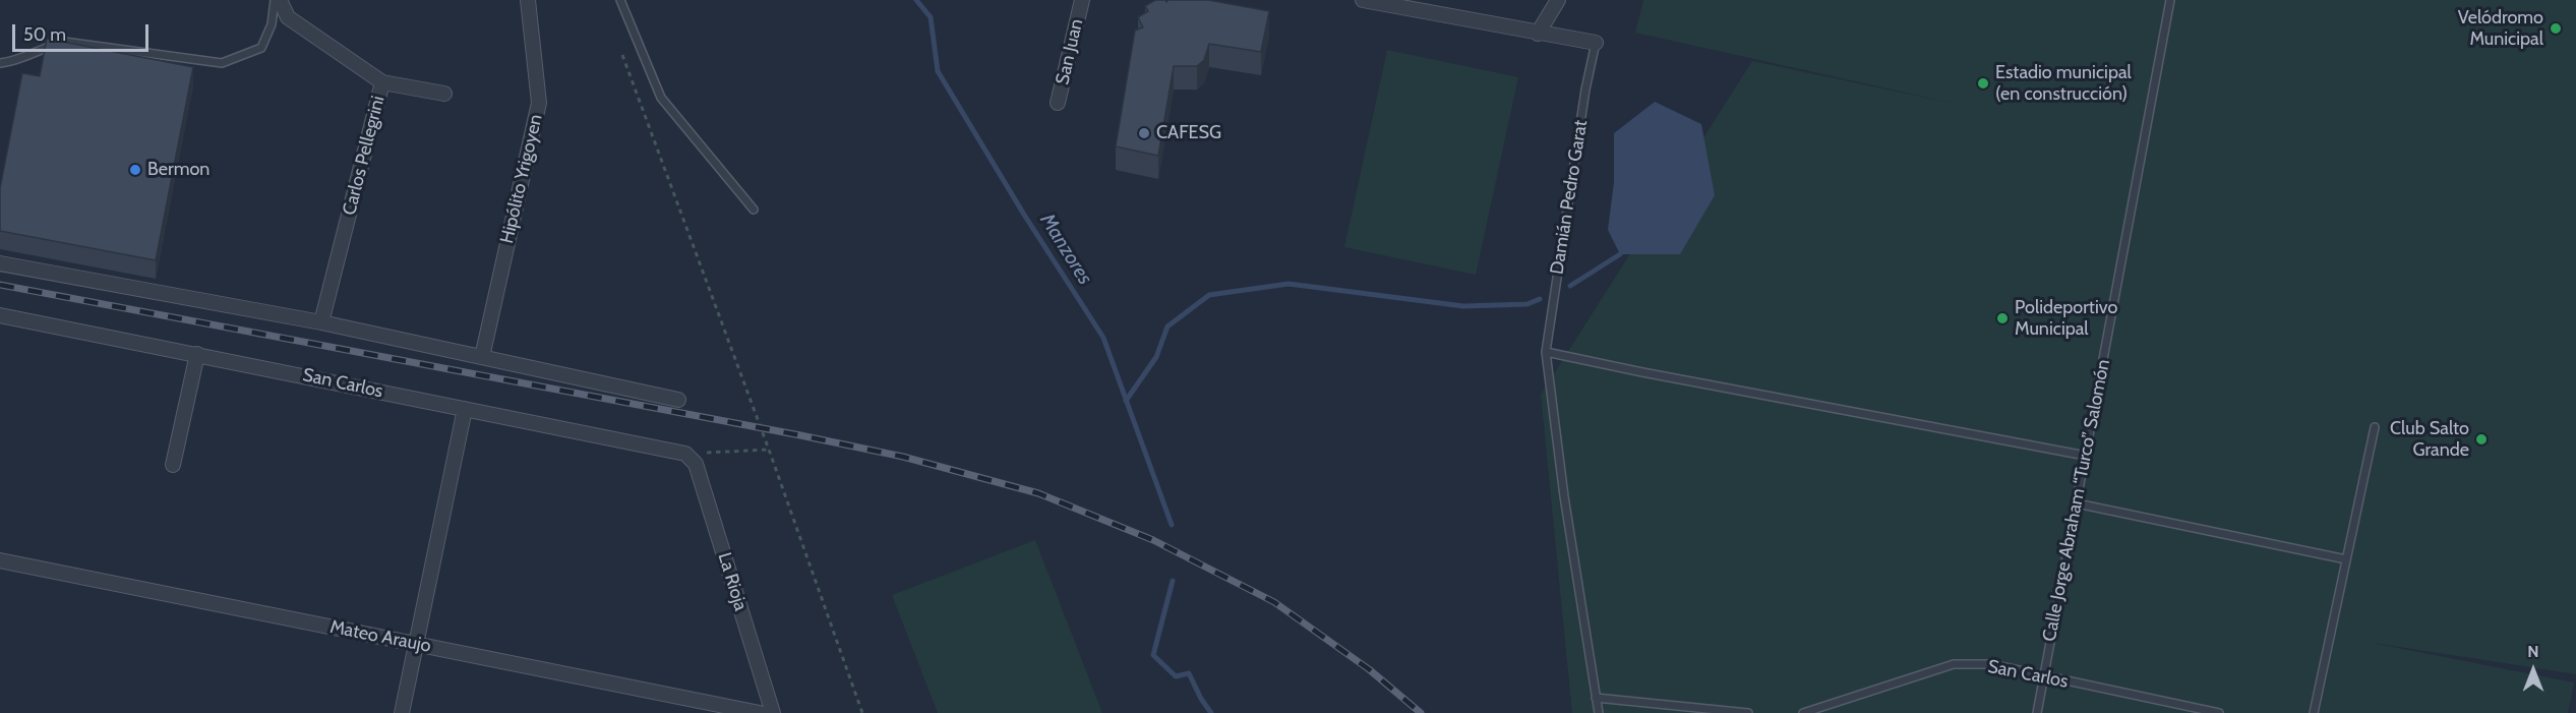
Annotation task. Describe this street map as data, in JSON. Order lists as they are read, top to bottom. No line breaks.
{"streets":{"street":["San Juan","Carlos Pellegrini","Hipólito Yrigoyen","San Carlos","La Rioja","Mateo Araujo"],"lane":["Damián Pedro Garat","Calle Jorge Abraham “Turco” Salomón"]},"crossings":[["San Carlos","Calle Jorge Abraham “Turco” Salomón"],["San Carlos","La Rioja"]],"water":["Manzores"],"places":["Velódromo Municipal","Estadio municipal (en construcción)","CAFESG","Bermon","Polideportivo Municipal","Club Salto Grande"],"scale_bar":"50 m","north":"top"}
